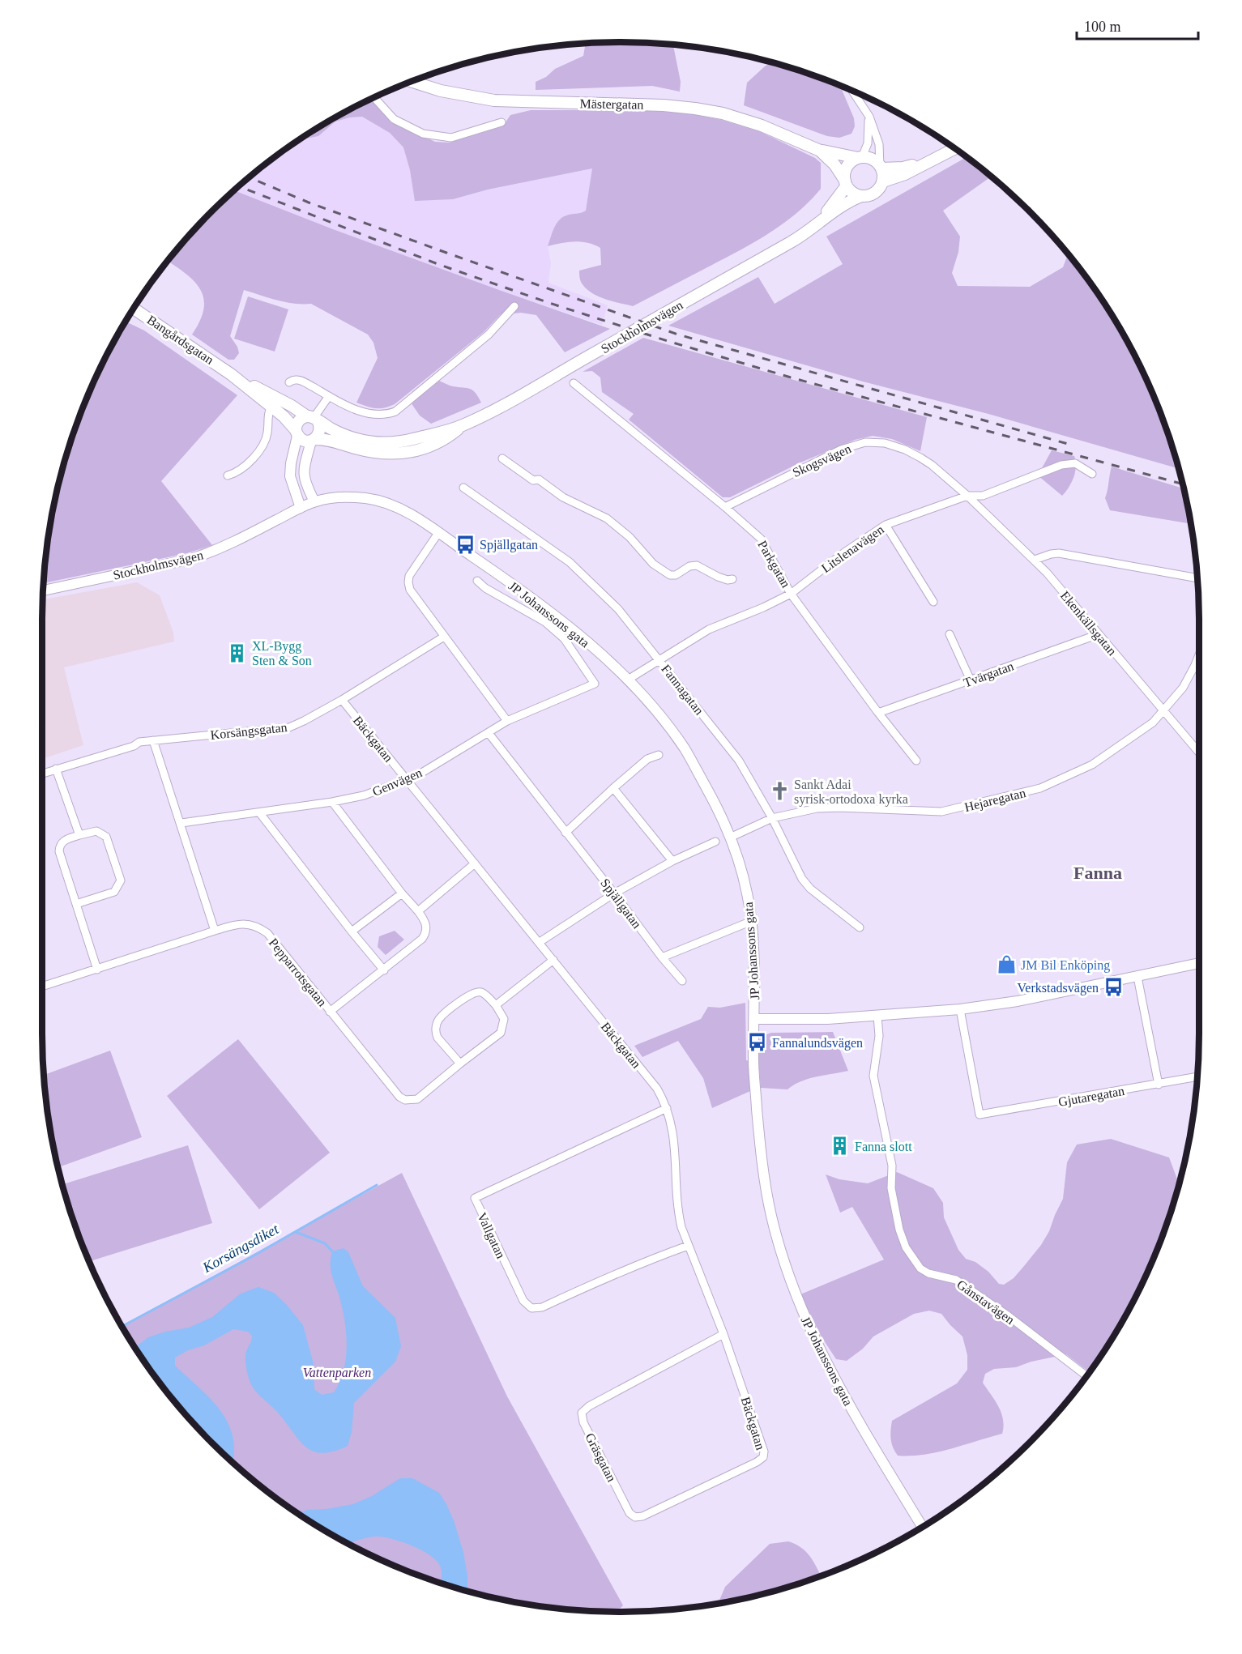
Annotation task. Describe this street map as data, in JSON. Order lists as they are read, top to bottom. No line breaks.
{"streets":{"main road":["Mästergatan","Stockholmsvägen","Bangårdsgatan"],"street":["Skogsvägen","Litslenavägen","Parkgatan","JP Johanssons gata","Ekenkällsgatan","Tvärgatan","Fannagatan","Korsängsgatan","Bäckgatan","Genvägen","Hejaregatan","Spjällgatan","Pepparrotsgatan","Gjutaregatan","Vallgatan","Gånstavägen","Gräsgatan"]},"crossings":[["Mästergatan","Stockholmsvägen"],["Stockholmsvägen","Bangårdsgatan"],["Stockholmsvägen","JP Johanssons gata"],["Skogsvägen","Litslenavägen"],["Skogsvägen","Parkgatan"],["Skogsvägen","Ekenkällsgatan"],["Litslenavägen","Parkgatan"],["Litslenavägen","JP Johanssons gata"],["Litslenavägen","Ekenkällsgatan"],["Litslenavägen","Fannagatan"],["Parkgatan","Tvärgatan"],["JP Johanssons gata","Hejaregatan"],["Ekenkällsgatan","Tvärgatan"],["Ekenkällsgatan","Hejaregatan"],["Fannagatan","Hejaregatan"],["Korsängsgatan","Bäckgatan"],["Bäckgatan","Genvägen"],["Bäckgatan","Vallgatan"],["Bäckgatan","Gräsgatan"],["Genvägen","Spjällgatan"]],"districts":["Fanna"],"water":["Korsängsdiket"],"parks":["Vattenparken"],"places":{"bus stop":["Spjällgatan","Verkstadsvägen","Fannalundsvägen"],"building":["XL-Bygg Sten & Son","Fanna slott"],"church":["Sankt Adai syrisk-ortodoxa kyrka"],"shop":["JM Bil Enköping"]},"scale_bar":"100 m"}
